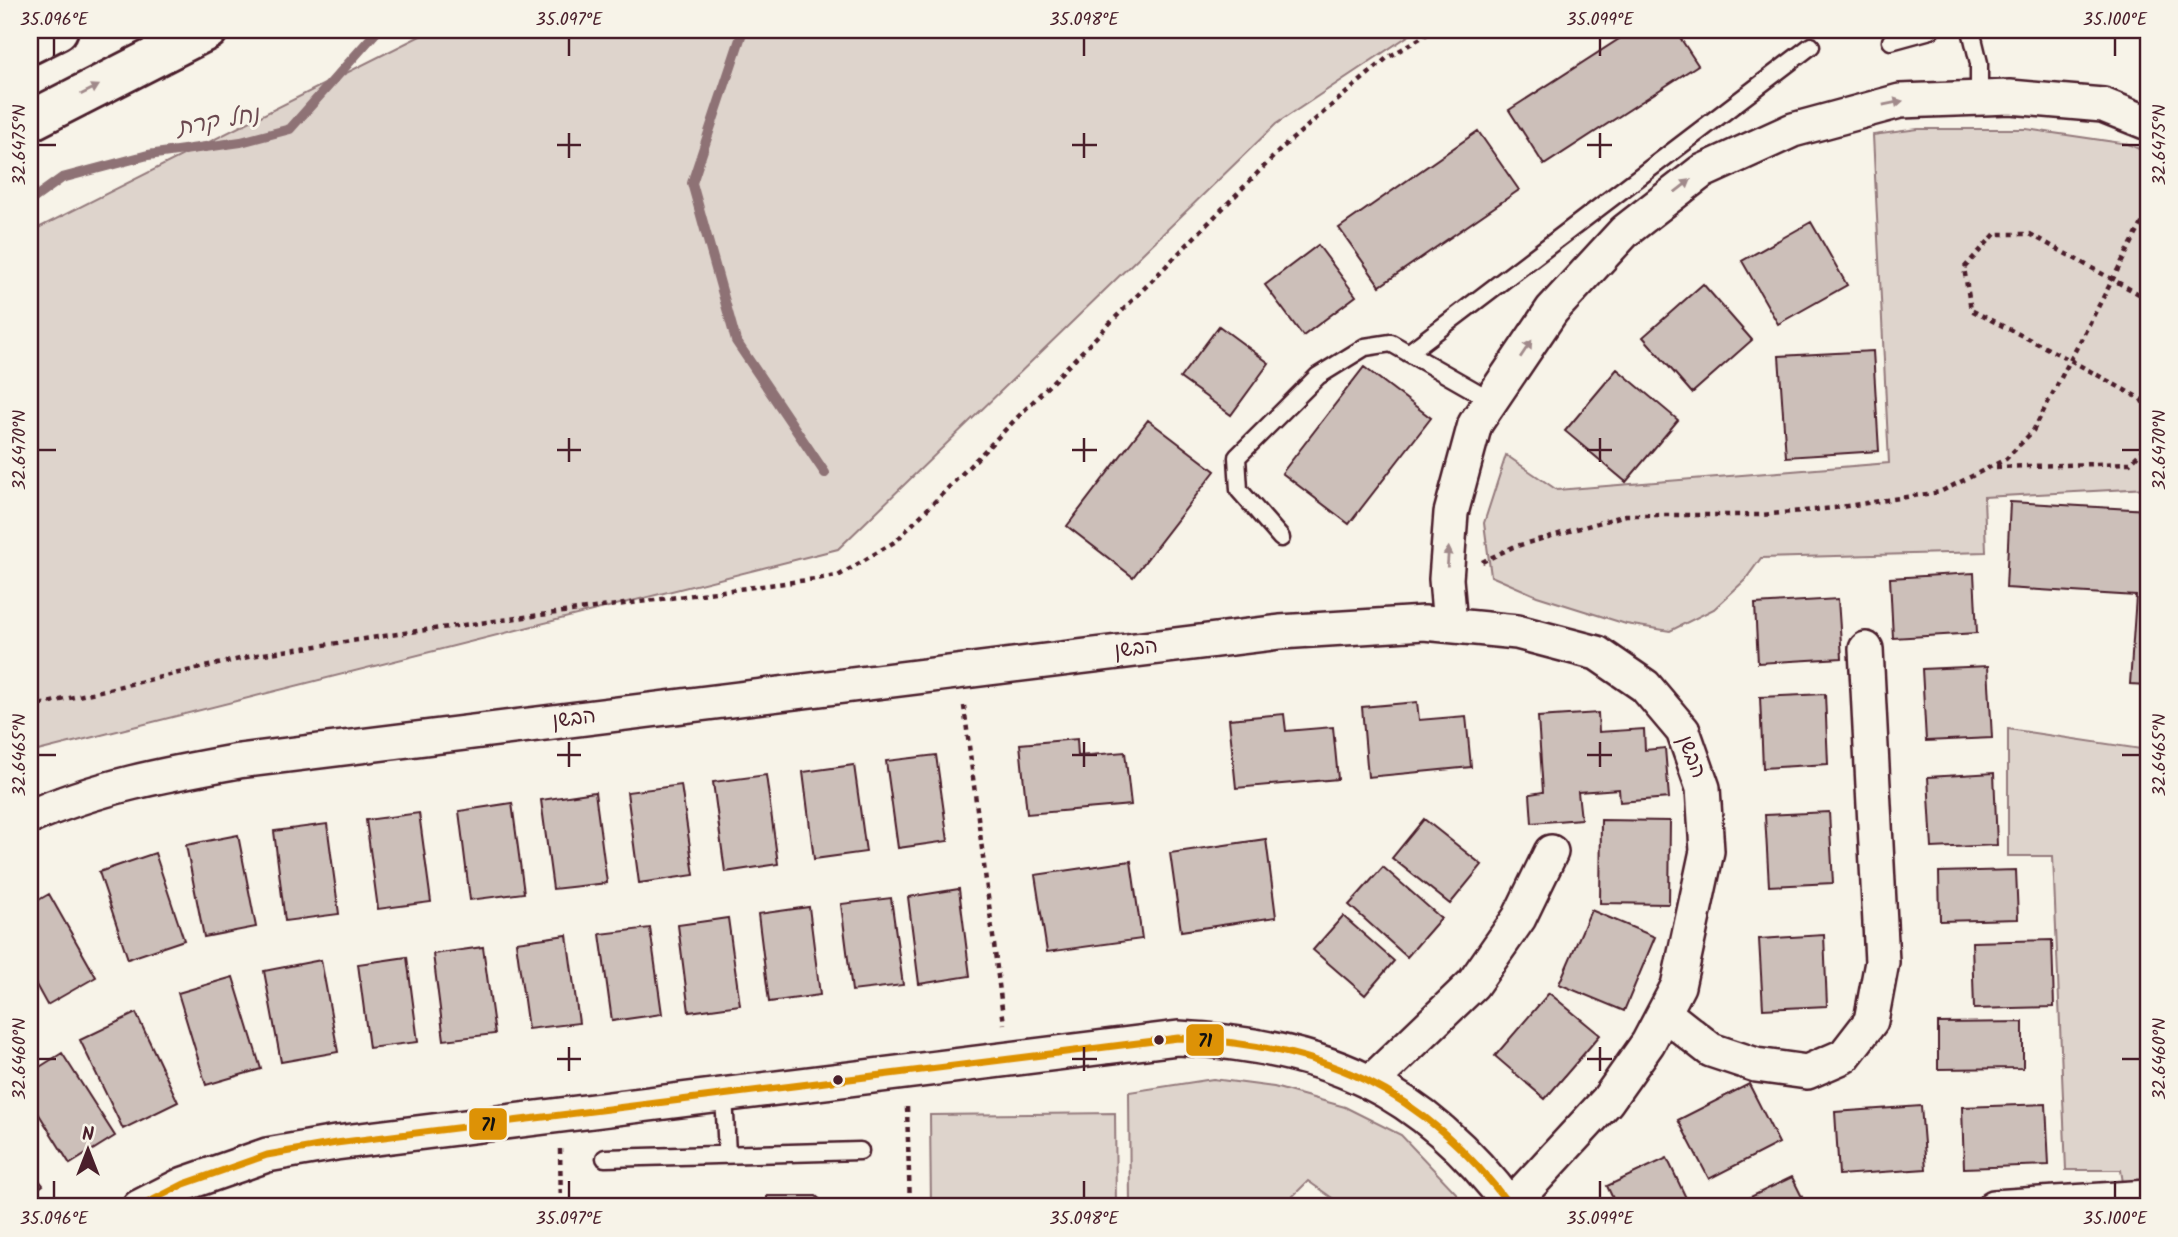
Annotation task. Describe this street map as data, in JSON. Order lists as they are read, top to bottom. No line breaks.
{"streets":{"street":["הבשן"]},"water":["נחל קרת"],"lines":["transit line 71"],"north":"top","coordinates":["35.096°E","35.097°E","35.098°E","35.099°E","35.100°E","32.6475°N","32.6470°N","32.6465°N","32.6460°N"]}
